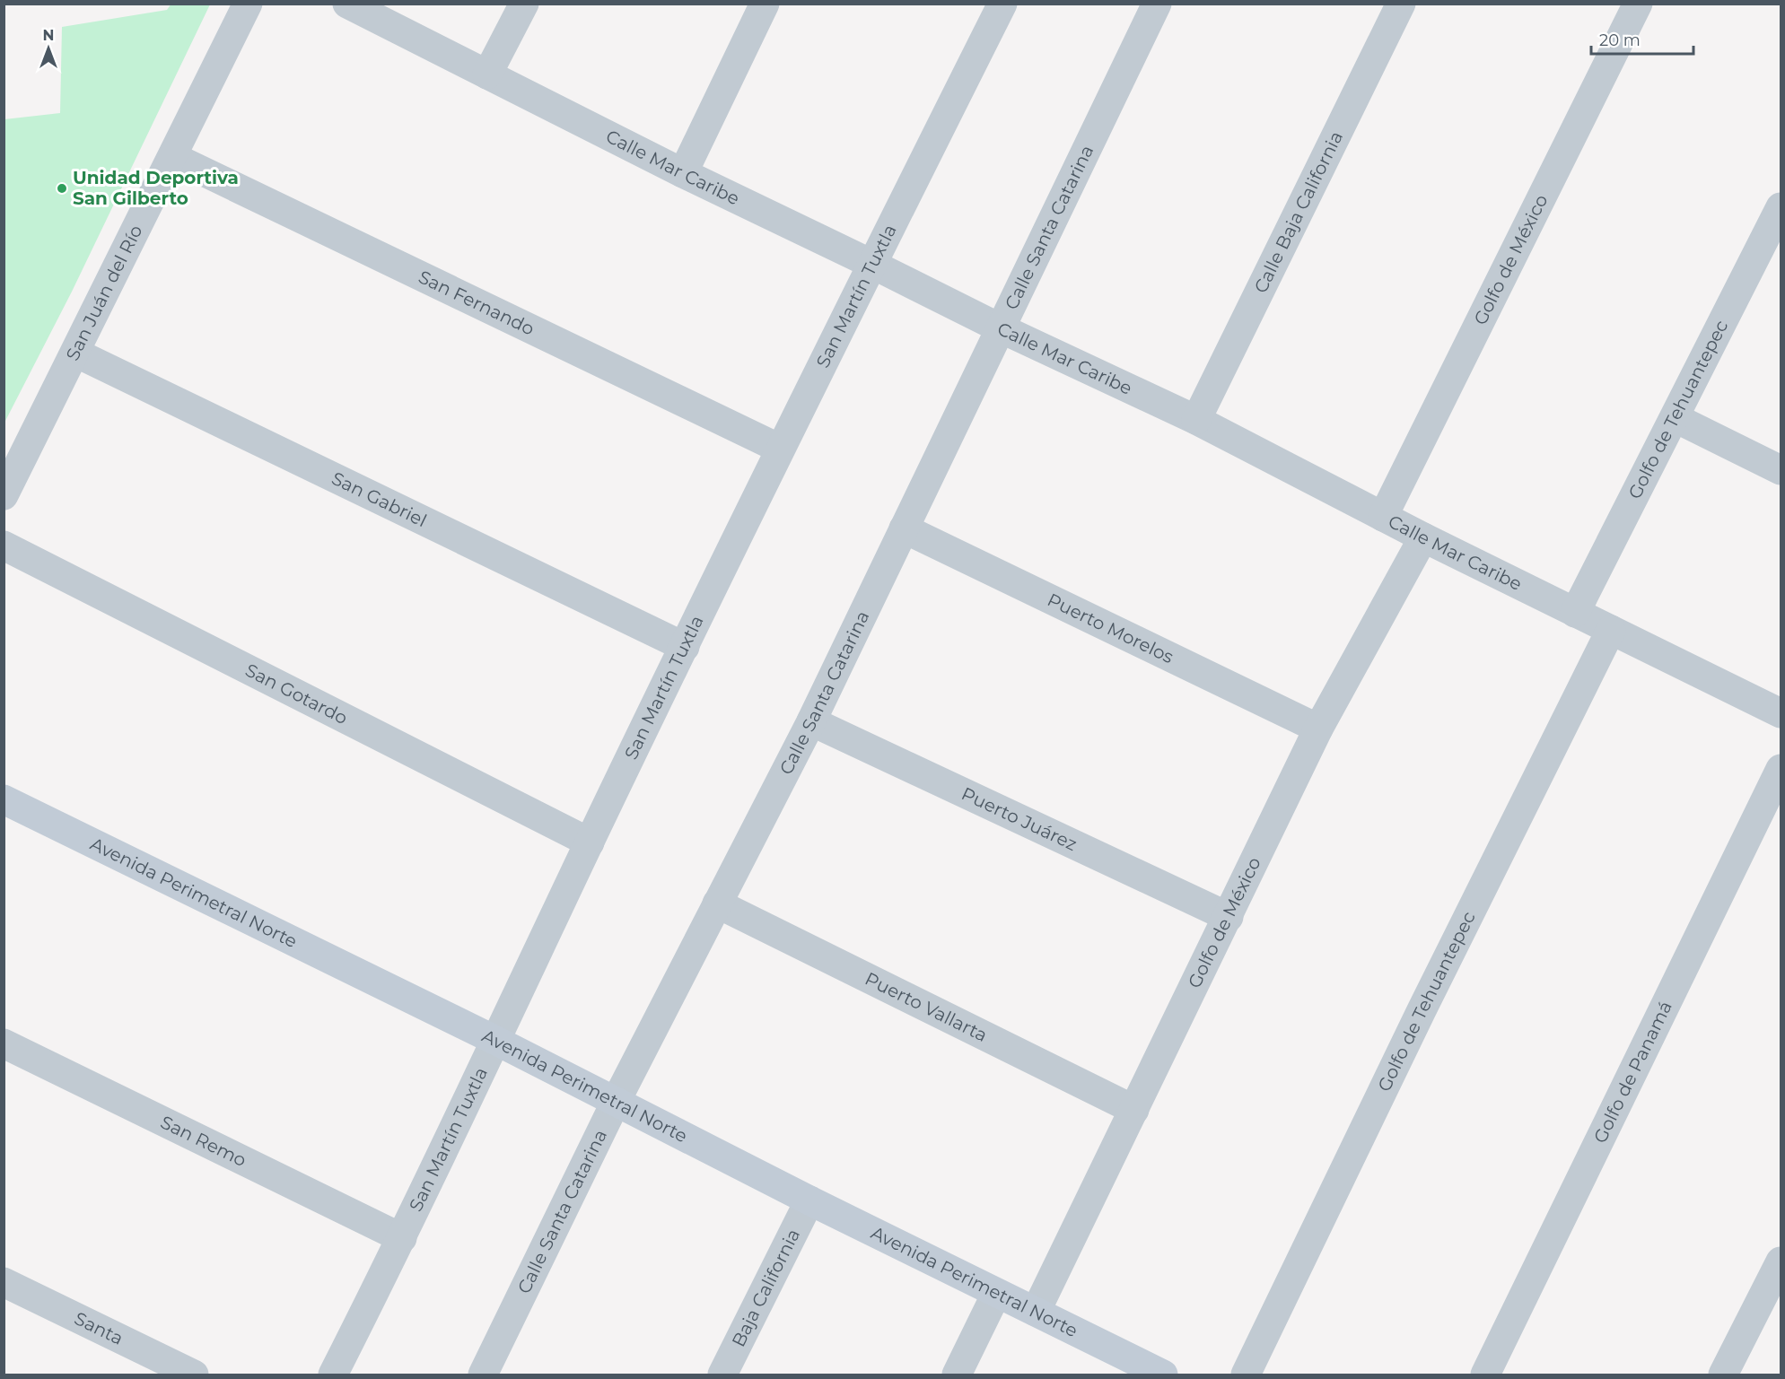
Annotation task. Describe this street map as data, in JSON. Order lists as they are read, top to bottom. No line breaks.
{"streets":{"street":["Calle Mar Caribe","Calle Baja California","Calle Santa Catarina","Golfo de México","San Juán del Río","San Martín Tuxtla","San Fernando","Golfo de Tehuantepec","San Gabriel","Puerto Morelos","San Gotardo","Puerto Juárez","Avenida Perimetral Norte","Puerto Vallarta","Golfo de Panamá","San Remo","Baja California","Santa"]},"crossings":[["Calle Mar Caribe","Calle Baja California"],["Calle Mar Caribe","Calle Santa Catarina"],["Calle Mar Caribe","Golfo de México"],["Calle Mar Caribe","San Martín Tuxtla"],["Calle Mar Caribe","Golfo de Tehuantepec"],["Calle Santa Catarina","Puerto Morelos"],["Calle Santa Catarina","Puerto Juárez"],["Calle Santa Catarina","Avenida Perimetral Norte"],["Calle Santa Catarina","Puerto Vallarta"],["Golfo de México","Puerto Morelos"],["Golfo de México","Puerto Juárez"],["Golfo de México","Avenida Perimetral Norte"],["Golfo de México","Puerto Vallarta"],["San Juán del Río","San Fernando"],["San Juán del Río","San Gabriel"],["San Martín Tuxtla","San Fernando"],["San Martín Tuxtla","San Gabriel"],["San Martín Tuxtla","San Gotardo"],["San Martín Tuxtla","Avenida Perimetral Norte"],["San Martín Tuxtla","San Remo"],["Avenida Perimetral Norte","Baja California"]],"places":["Unidad Deportiva San Gilberto"],"scale_bar":"20 m","north":"top"}
